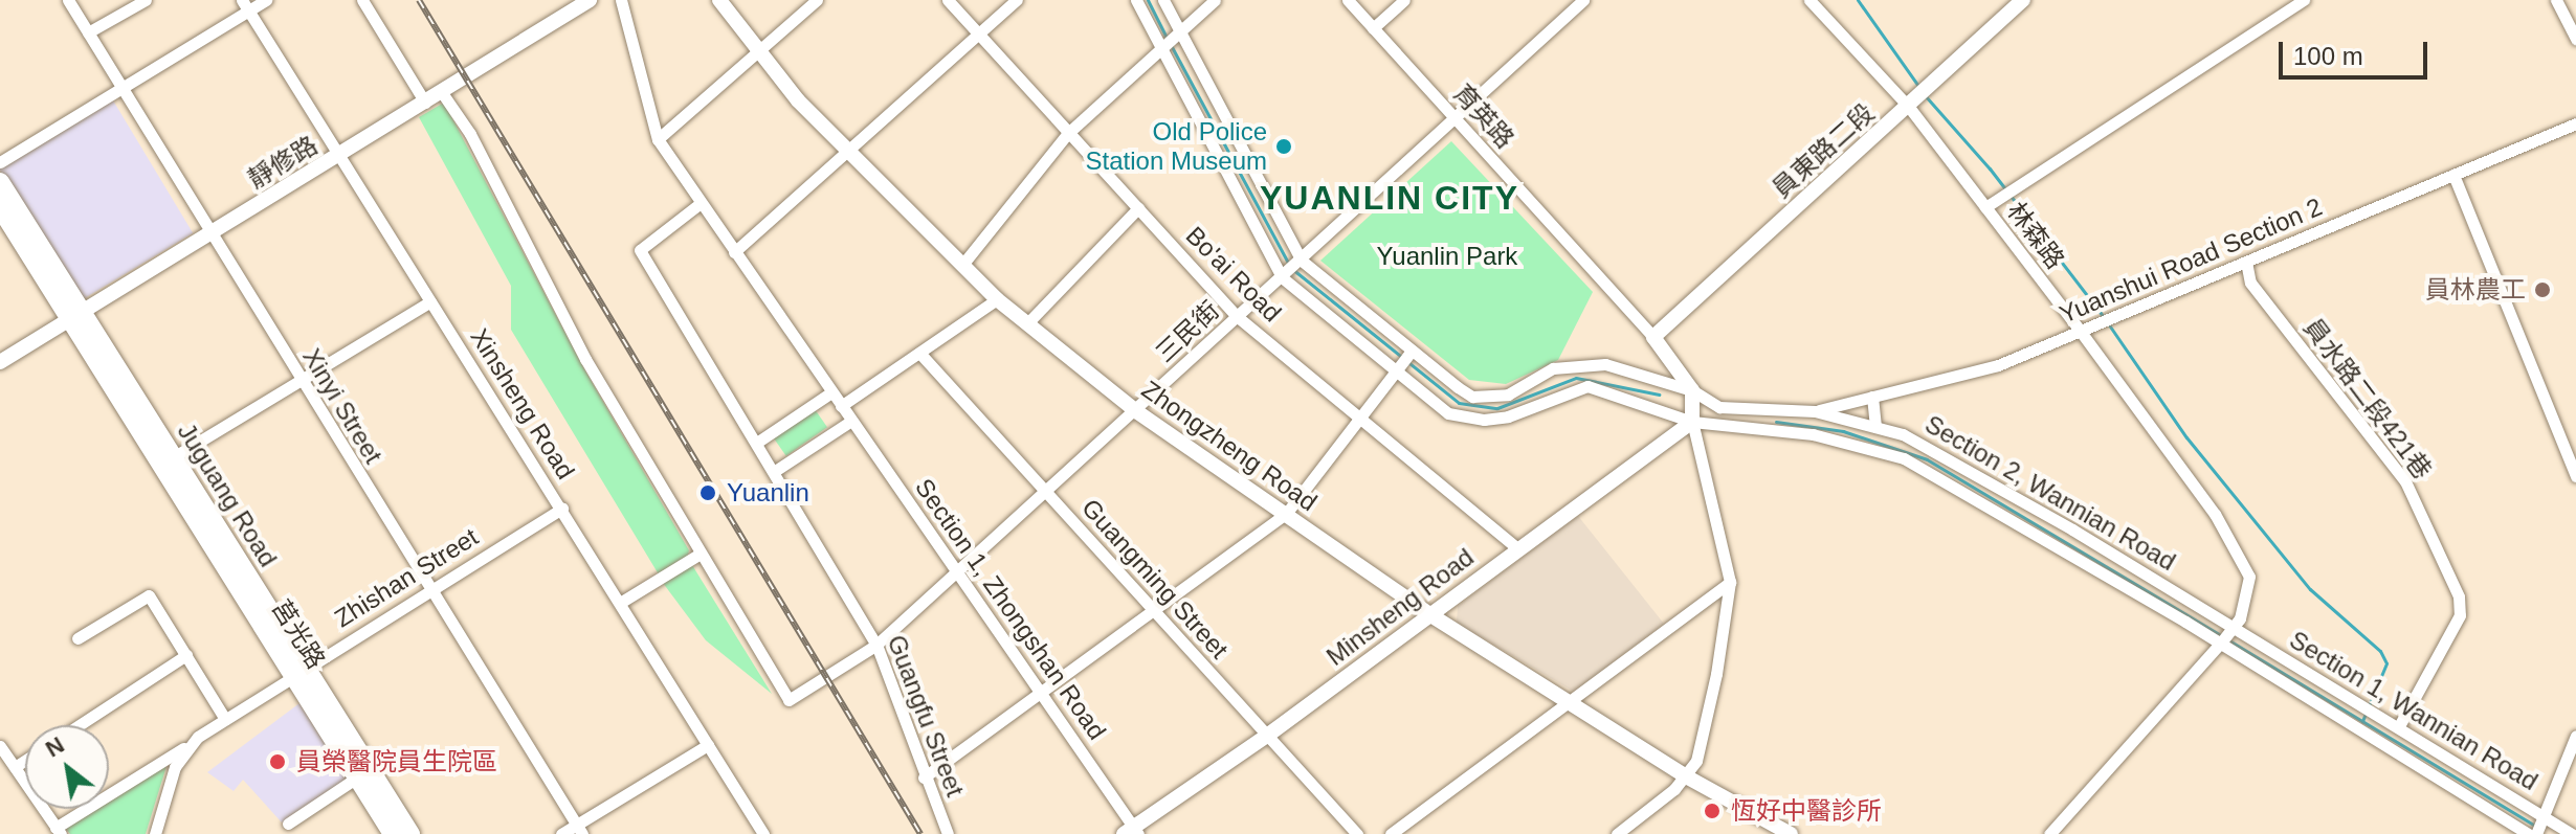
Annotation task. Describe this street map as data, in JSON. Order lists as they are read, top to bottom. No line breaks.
{"streets":{"main road":["莒光路"],"street":["育英路","員東路二段","靜修路","林森路","Yuanshui Road Section 2","Bo'ai Road","三民街","員水路二段421巷","Xinsheng Road","Xinyi Street","Zhongzheng Road","Section 2, Wannian Road","Zhishan Street","Guangming Street","Minsheng Road","Section 1, Zhongshan Road","Section 1, Wannian Road","Guangfu Street"]},"crossings":[["育英路","員東路二段"],["育英路","三民街"],["員東路二段","林森路"],["靜修路","Xinsheng Road"],["靜修路","Xinyi Street"],["靜修路","莒光路"],["林森路","Yuanshui Road Section 2"],["林森路","Section 2, Wannian Road"],["林森路","Section 1, Wannian Road"],["Yuanshui Road Section 2","員水路二段421巷"],["Yuanshui Road Section 2","Section 2, Wannian Road"],["Bo'ai Road","三民街"],["Bo'ai Road","Minsheng Road"],["三民街","Zhongzheng Road"],["三民街","Section 2, Wannian Road"],["三民街","Guangming Street"],["三民街","Section 1, Zhongshan Road"],["三民街","Guangfu Street"],["員水路二段421巷","Section 1, Wannian Road"],["Xinsheng Road","Zhishan Street"],["Xinyi Street","Zhishan Street"],["Zhongzheng Road","Minsheng Road"],["Section 2, Wannian Road","Minsheng Road"],["Section 2, Wannian Road","Section 1, Wannian Road"],["Zhishan Street","莒光路"],["Guangming Street","Minsheng Road"],["Minsheng Road","Section 1, Zhongshan Road"],["Section 1, Zhongshan Road","Guangfu Street"]],"districts":["YUANLIN CITY"],"parks":["Yuanlin Park"],"places":["Old Police Station Museum","員林農工","Yuanlin","員榮醫院員生院區","恆好中醫診所"],"scale_bar":"100 m","north":"top left"}
